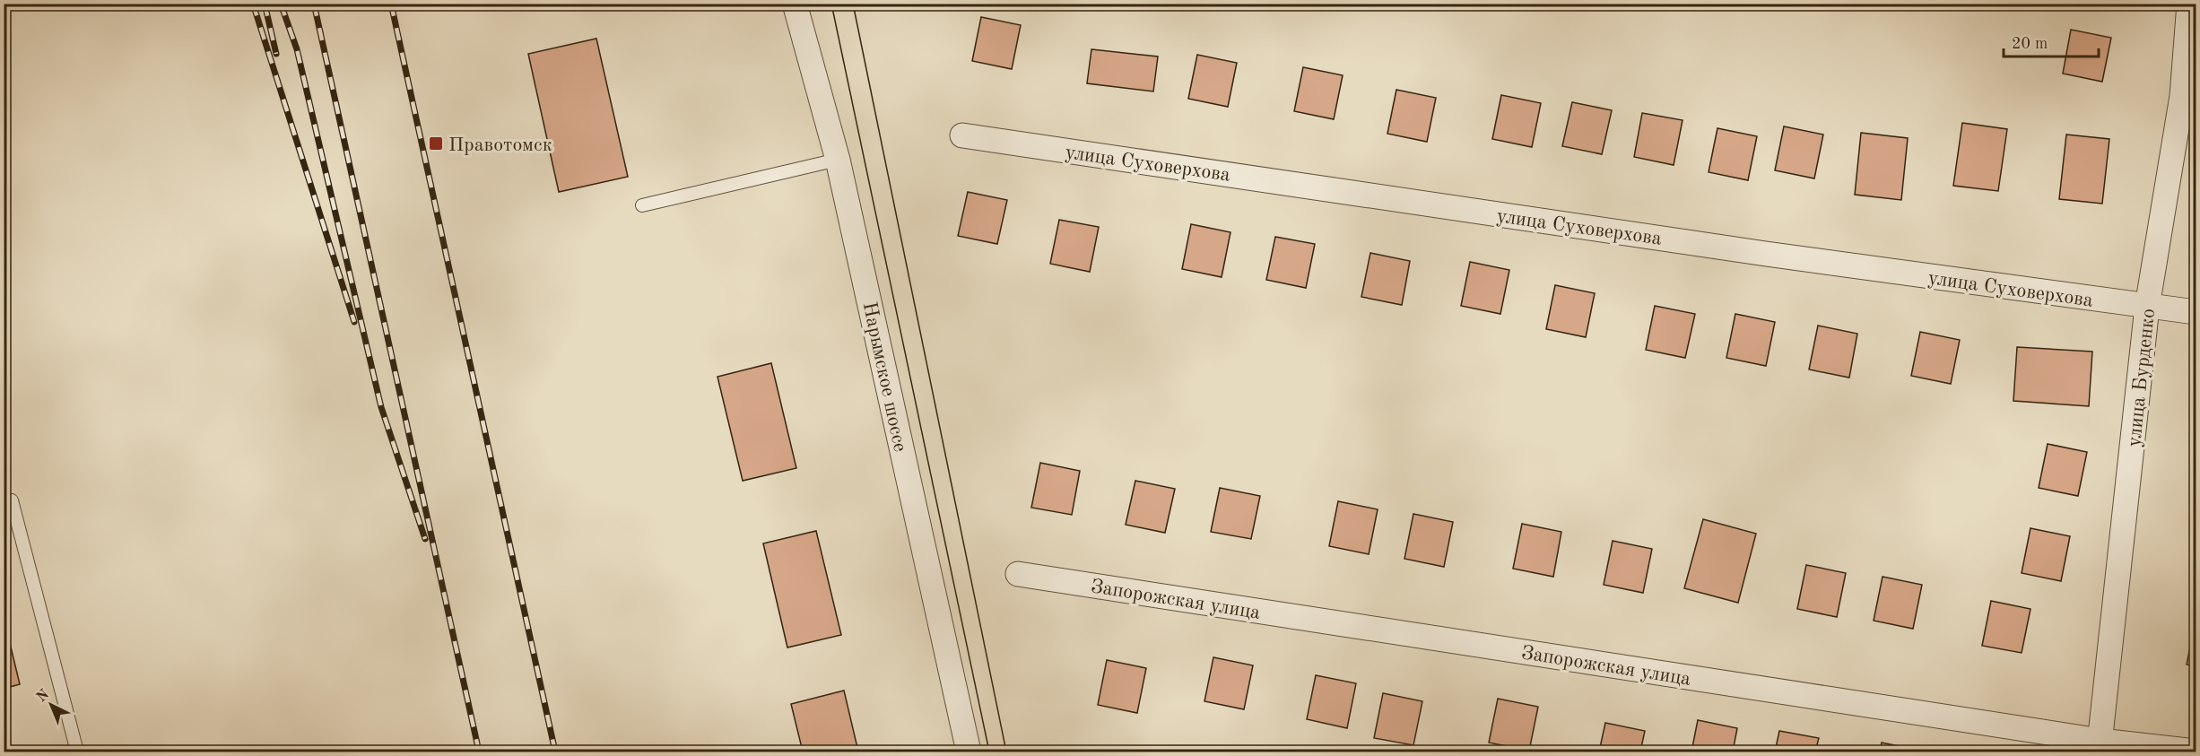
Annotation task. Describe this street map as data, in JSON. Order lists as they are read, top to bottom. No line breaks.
{"streets":{"street":["улица Суховерхова","Нарымское шоссе","улица Бурденко","Запорожская улица"]},"crossings":[["улица Суховерхова","улица Бурденко"],["улица Бурденко","Запорожская улица"]],"places":{"transit":["Правотомск"]},"scale_bar":"20 m","north":"top left"}
